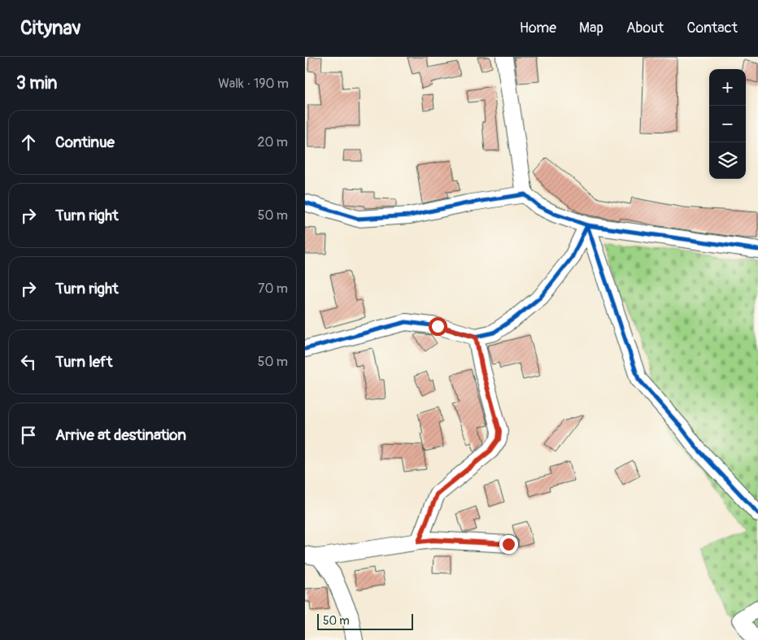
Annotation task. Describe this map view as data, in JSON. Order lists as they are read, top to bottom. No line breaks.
{"scale_bar":"50 m","page":{"header":"Citynav","nav":["Home","Map","About","Contact"],"heading":["3 min","Walk · 190 m"],"map_buttons":["+","−"],"list":[["Continue","20 m"],["Turn right","50 m"],["Turn right","70 m"],["Turn left","50 m"],"Arrive at destination"],"scale":"50 m"}}
